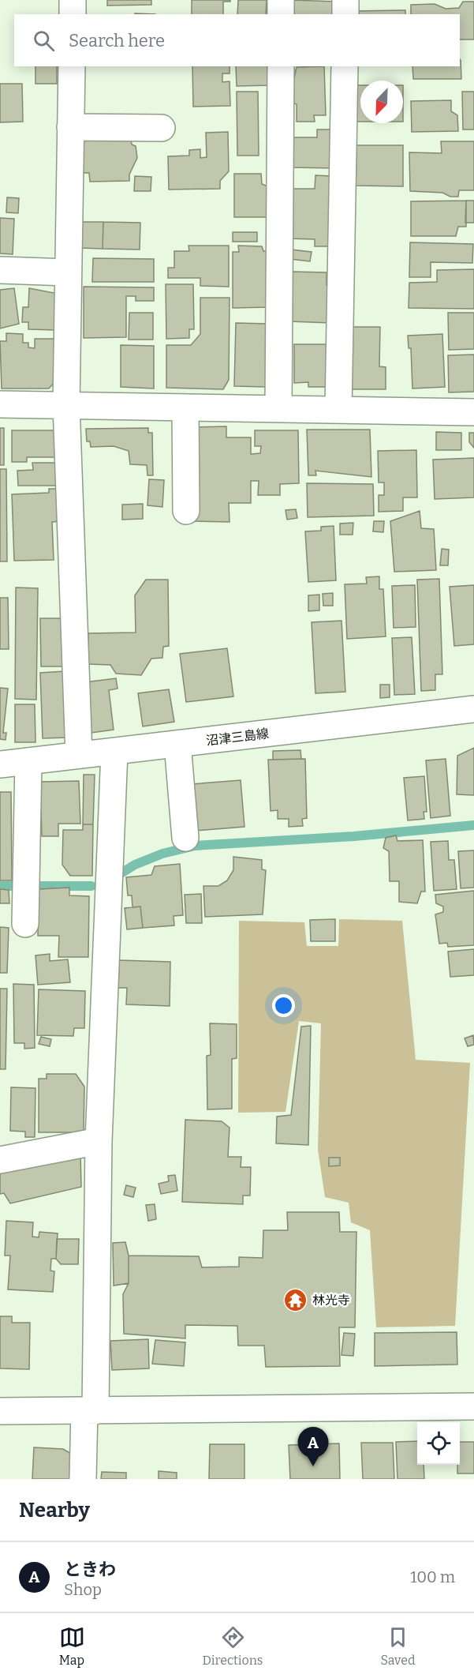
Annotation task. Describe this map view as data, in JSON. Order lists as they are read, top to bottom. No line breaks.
{"streets":{"street":["沼津三島線"]},"places":{"temple":["林光寺"]},"north":"bottom left","page":{"search":"Search here","pins":"A","heading":"Nearby","list":[{"mark":"A","name":"ときわ","note":"Shop","value":"100 m"}],"nav":["Map","Directions","Saved"]}}
